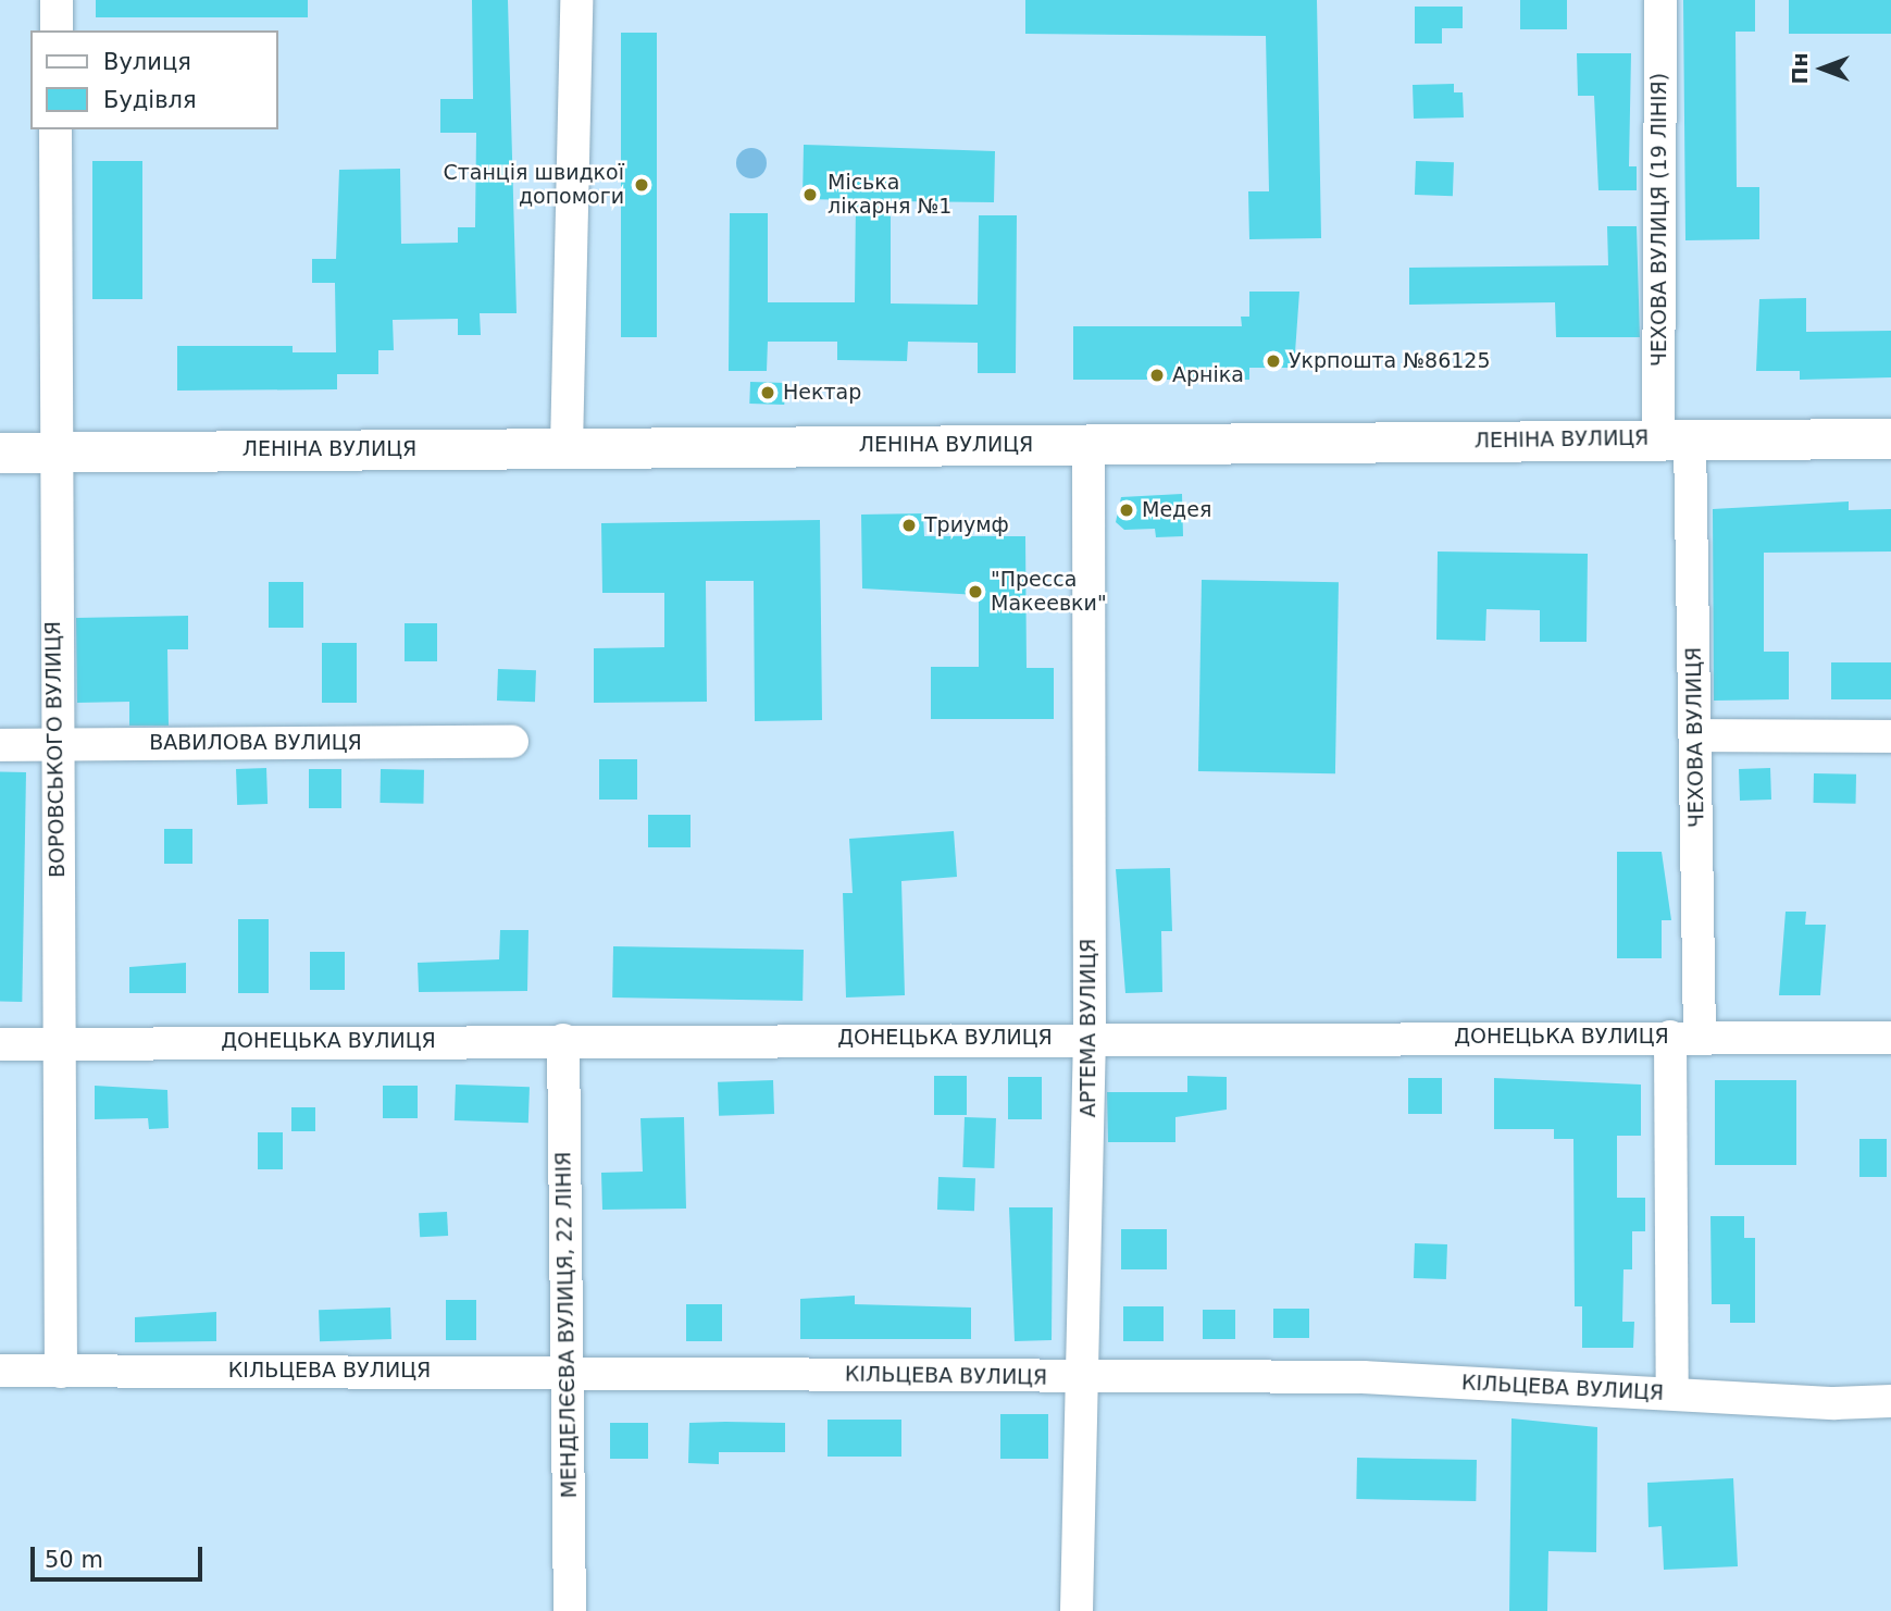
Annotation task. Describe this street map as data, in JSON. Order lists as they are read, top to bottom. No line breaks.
{"streets":{"main road":["ЛЕНІНА ВУЛИЦЯ"],"street":["ЧЕХОВА ВУЛИЦЯ (19 ЛIНIЯ)","ЧЕХОВА ВУЛИЦЯ","ВАВИЛОВА ВУЛИЦЯ","ВОРОВСЬКОГО ВУЛИЦЯ","АРТЕМА ВУЛИЦЯ","ДОНЕЦЬКА ВУЛИЦЯ","МЕНДЕЛЄЄВА ВУЛИЦЯ, 22 ЛІНІЯ","КІЛЬЦЕВА ВУЛИЦЯ"]},"crossings":[["ЧЕХОВА ВУЛИЦЯ (19 ЛIНIЯ)","ЛЕНІНА ВУЛИЦЯ"],["ЧЕХОВА ВУЛИЦЯ (19 ЛIНIЯ)","ЧЕХОВА ВУЛИЦЯ"],["ЛЕНІНА ВУЛИЦЯ","ЧЕХОВА ВУЛИЦЯ"],["ЛЕНІНА ВУЛИЦЯ","ВОРОВСЬКОГО ВУЛИЦЯ"],["ЛЕНІНА ВУЛИЦЯ","АРТЕМА ВУЛИЦЯ"],["ЧЕХОВА ВУЛИЦЯ","ДОНЕЦЬКА ВУЛИЦЯ"],["ЧЕХОВА ВУЛИЦЯ","КІЛЬЦЕВА ВУЛИЦЯ"],["ВАВИЛОВА ВУЛИЦЯ","ВОРОВСЬКОГО ВУЛИЦЯ"],["ВОРОВСЬКОГО ВУЛИЦЯ","ДОНЕЦЬКА ВУЛИЦЯ"],["ВОРОВСЬКОГО ВУЛИЦЯ","КІЛЬЦЕВА ВУЛИЦЯ"],["АРТЕМА ВУЛИЦЯ","ДОНЕЦЬКА ВУЛИЦЯ"],["АРТЕМА ВУЛИЦЯ","КІЛЬЦЕВА ВУЛИЦЯ"],["ДОНЕЦЬКА ВУЛИЦЯ","МЕНДЕЛЄЄВА ВУЛИЦЯ, 22 ЛІНІЯ"],["МЕНДЕЛЄЄВА ВУЛИЦЯ, 22 ЛІНІЯ","КІЛЬЦЕВА ВУЛИЦЯ"]],"places":["Станція швидкої допомоги","Міська лікарня №1","Укрпошта №86125","Арніка","Нектар","Медея","Триумф","\"Пресса Макеевки\""],"legend":["Вулиця","Будівля"],"scale_bar":"50 m","north":"left"}
